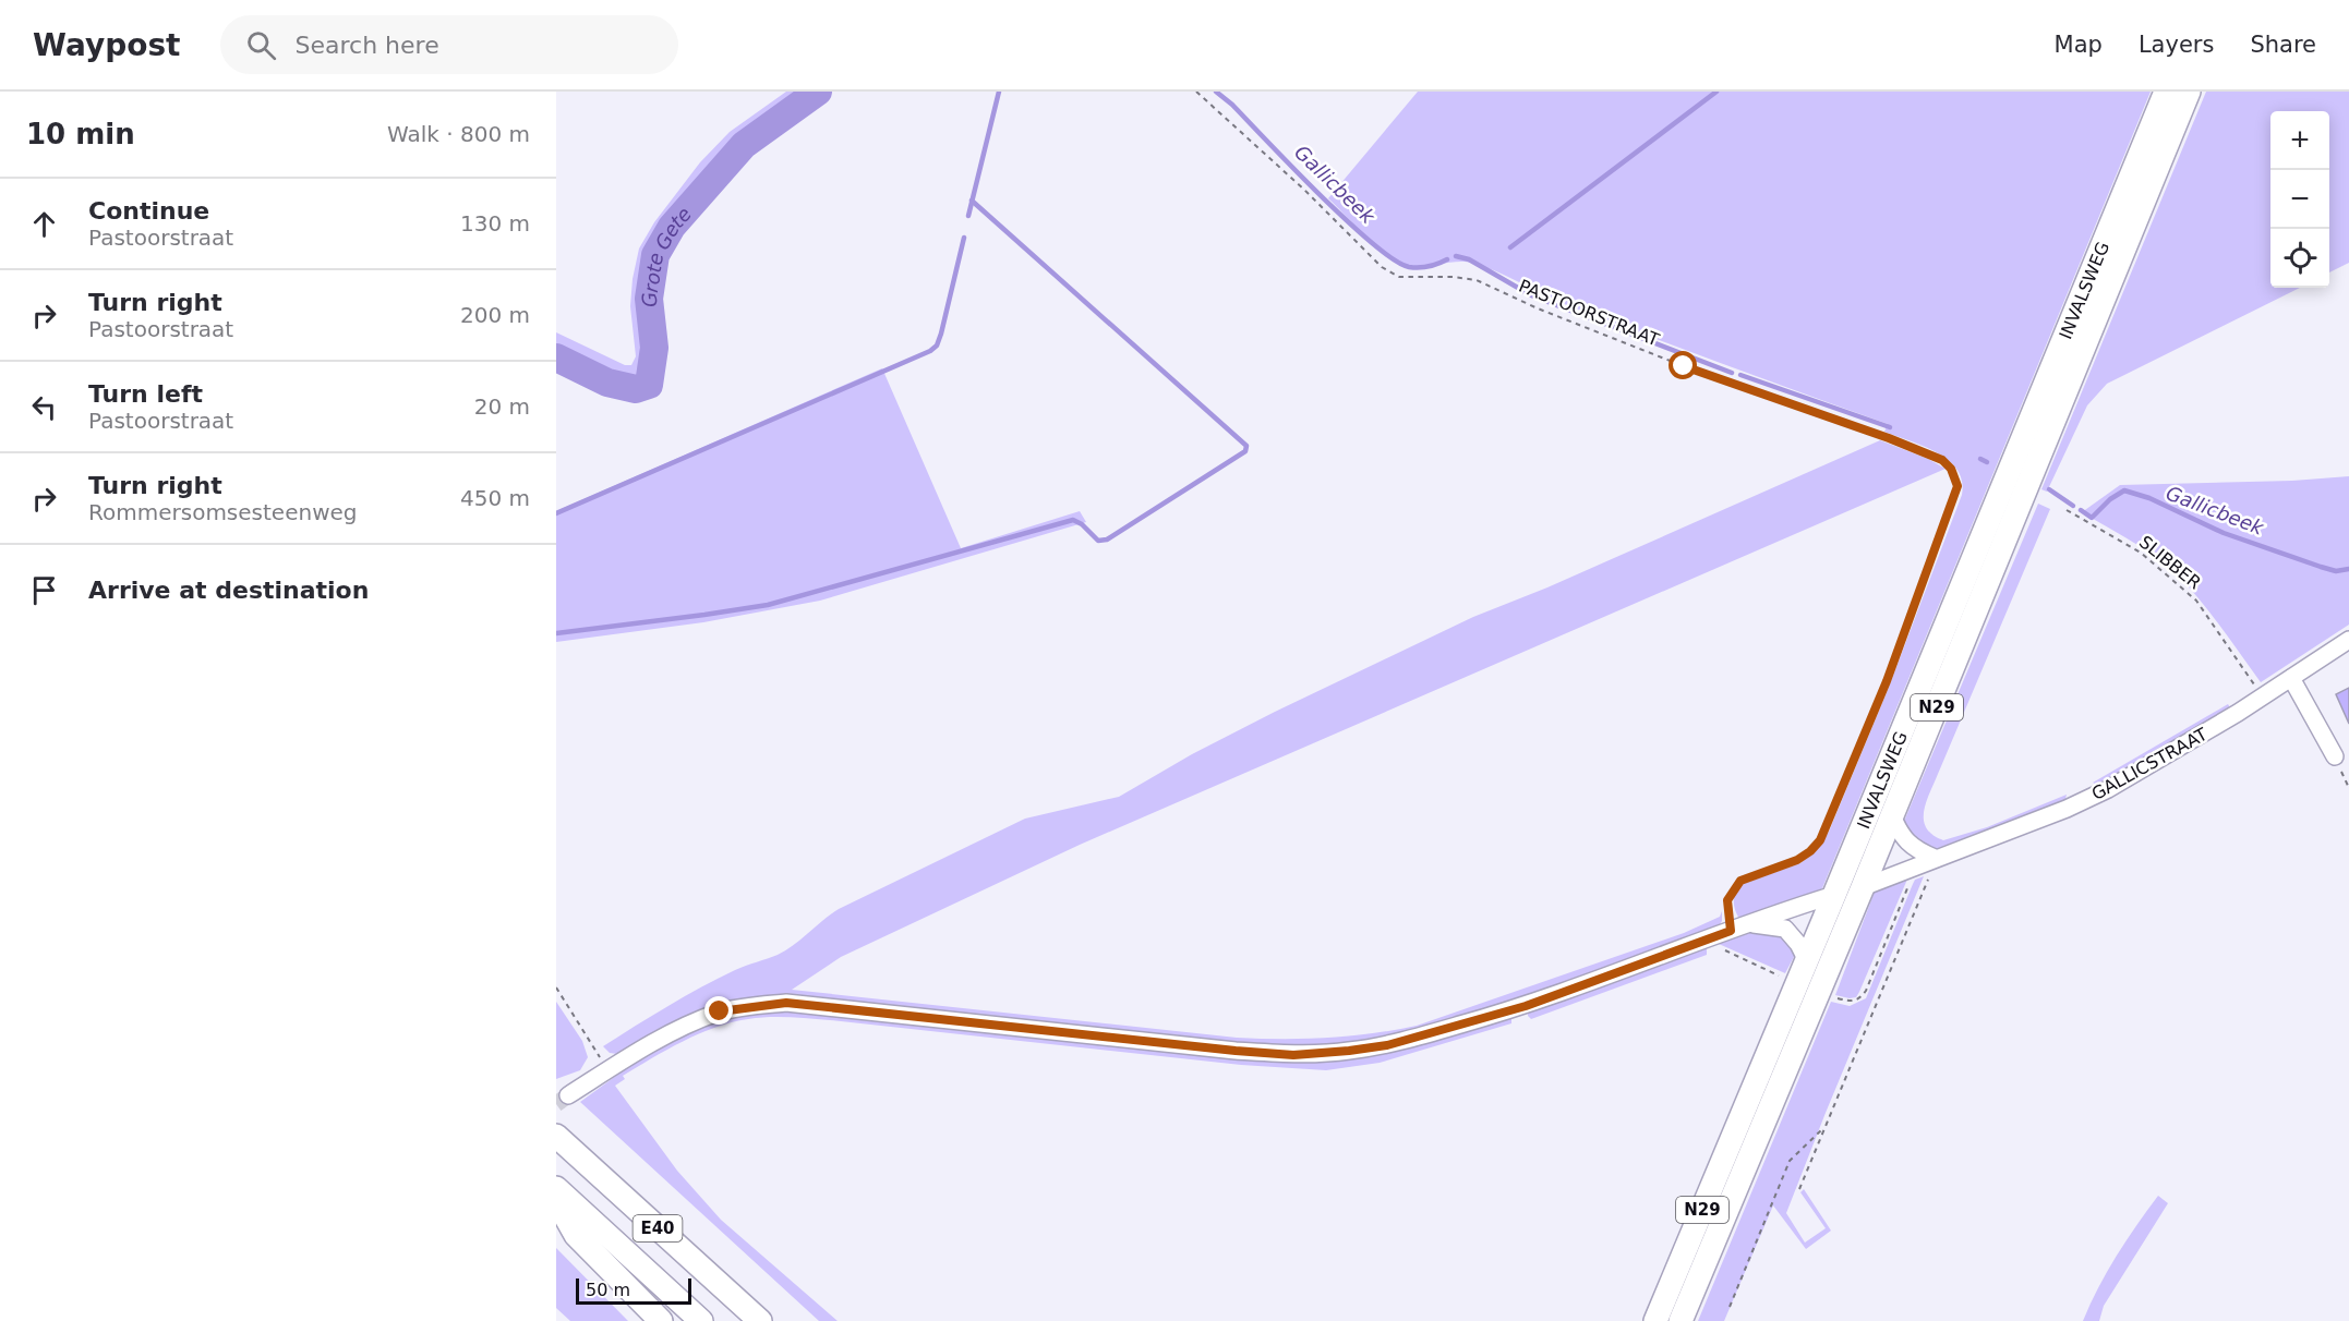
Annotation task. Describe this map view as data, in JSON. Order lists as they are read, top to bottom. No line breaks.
{"streets":{"highway":["INVALSWEG","N29","E40"],"street":["GALLICSTRAAT"],"path":["PASTOORSTRAAT","SLIBBER"]},"crossings":[["INVALSWEG","GALLICSTRAAT"]],"water":["Gallicbeek","Grote Gete"],"scale_bar":"50 m","page":{"header":"Waypost","search":"Search here","nav":["Map","Layers","Share"],"heading":["10 min","Walk · 800 m"],"map_buttons":["+","−"],"list":[["Continue","Pastoorstraat","130 m"],["Turn right","Pastoorstraat","200 m"],["Turn left","Pastoorstraat","20 m"],["Turn right","Rommersomsesteenweg","450 m"],"Arrive at destination"],"scale":"50 m"}}
